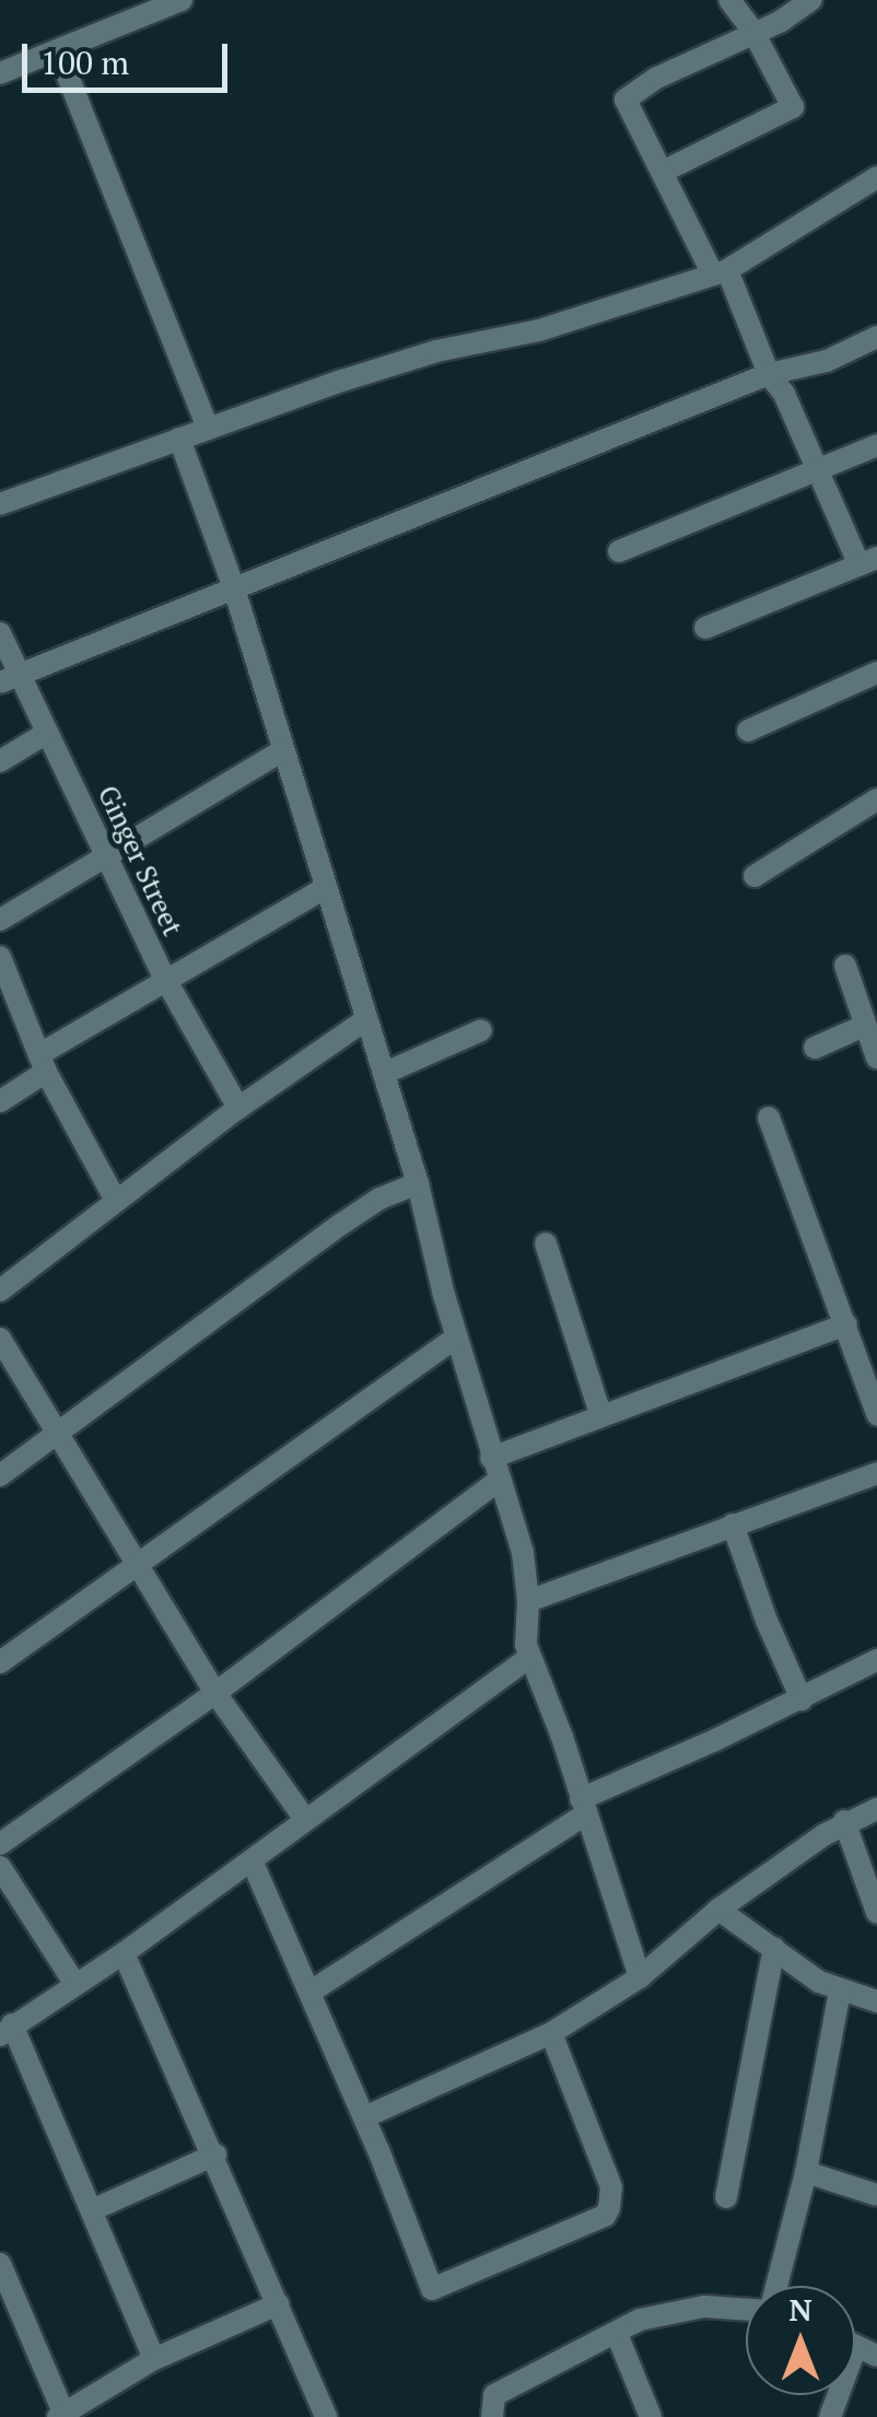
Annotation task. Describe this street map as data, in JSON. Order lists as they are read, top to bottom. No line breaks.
{"streets":{"street":["Ginger Street"]},"scale_bar":"100 m","north":"top"}
